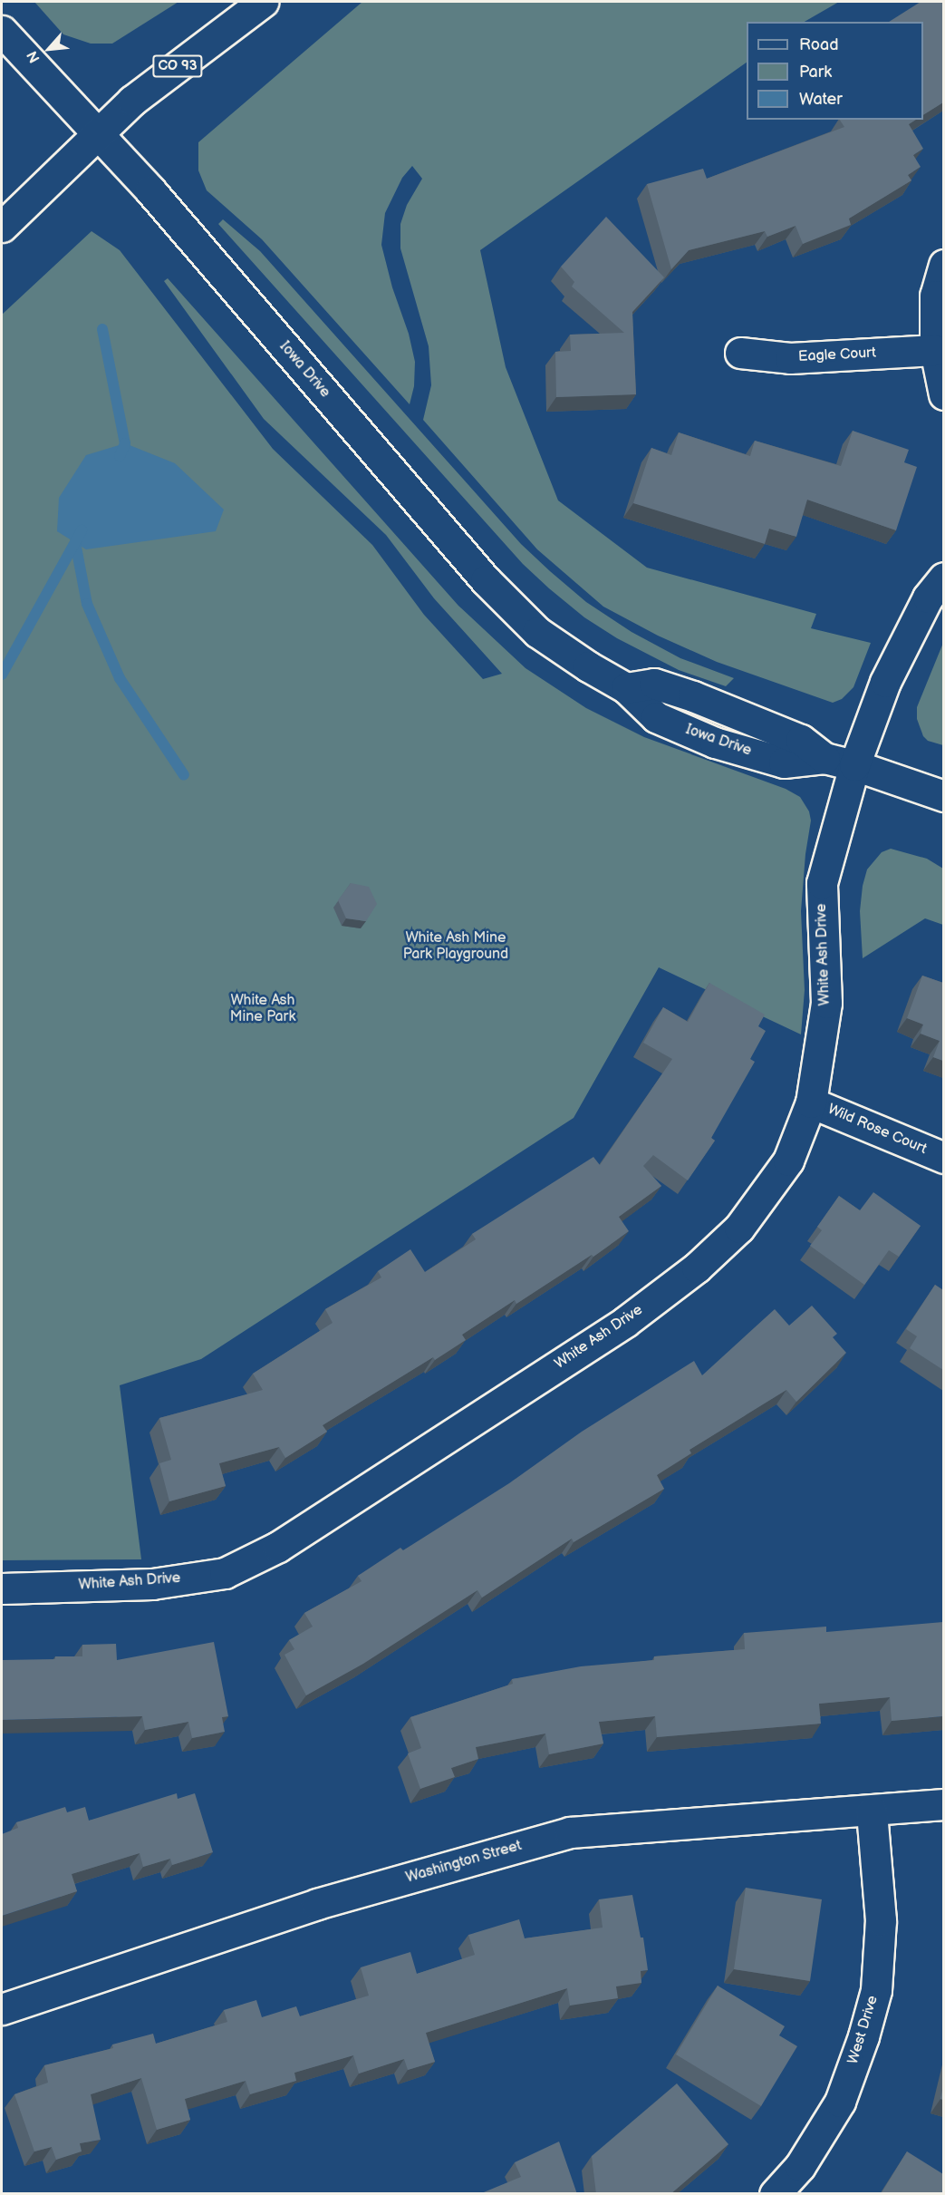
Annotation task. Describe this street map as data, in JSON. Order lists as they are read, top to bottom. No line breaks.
{"streets":{"main road":["CO 93","Eagle Court","Iowa Drive","White Ash Drive","Wild Rose Court","Washington Street","West Drive"]},"crossings":[["CO 93","Iowa Drive"],["Iowa Drive","White Ash Drive"],["White Ash Drive","Wild Rose Court"],["Washington Street","West Drive"]],"parks":["White Ash Mine Park Playground","White Ash Mine Park"],"legend":["Road","Park","Water"],"north":"bottom left"}
